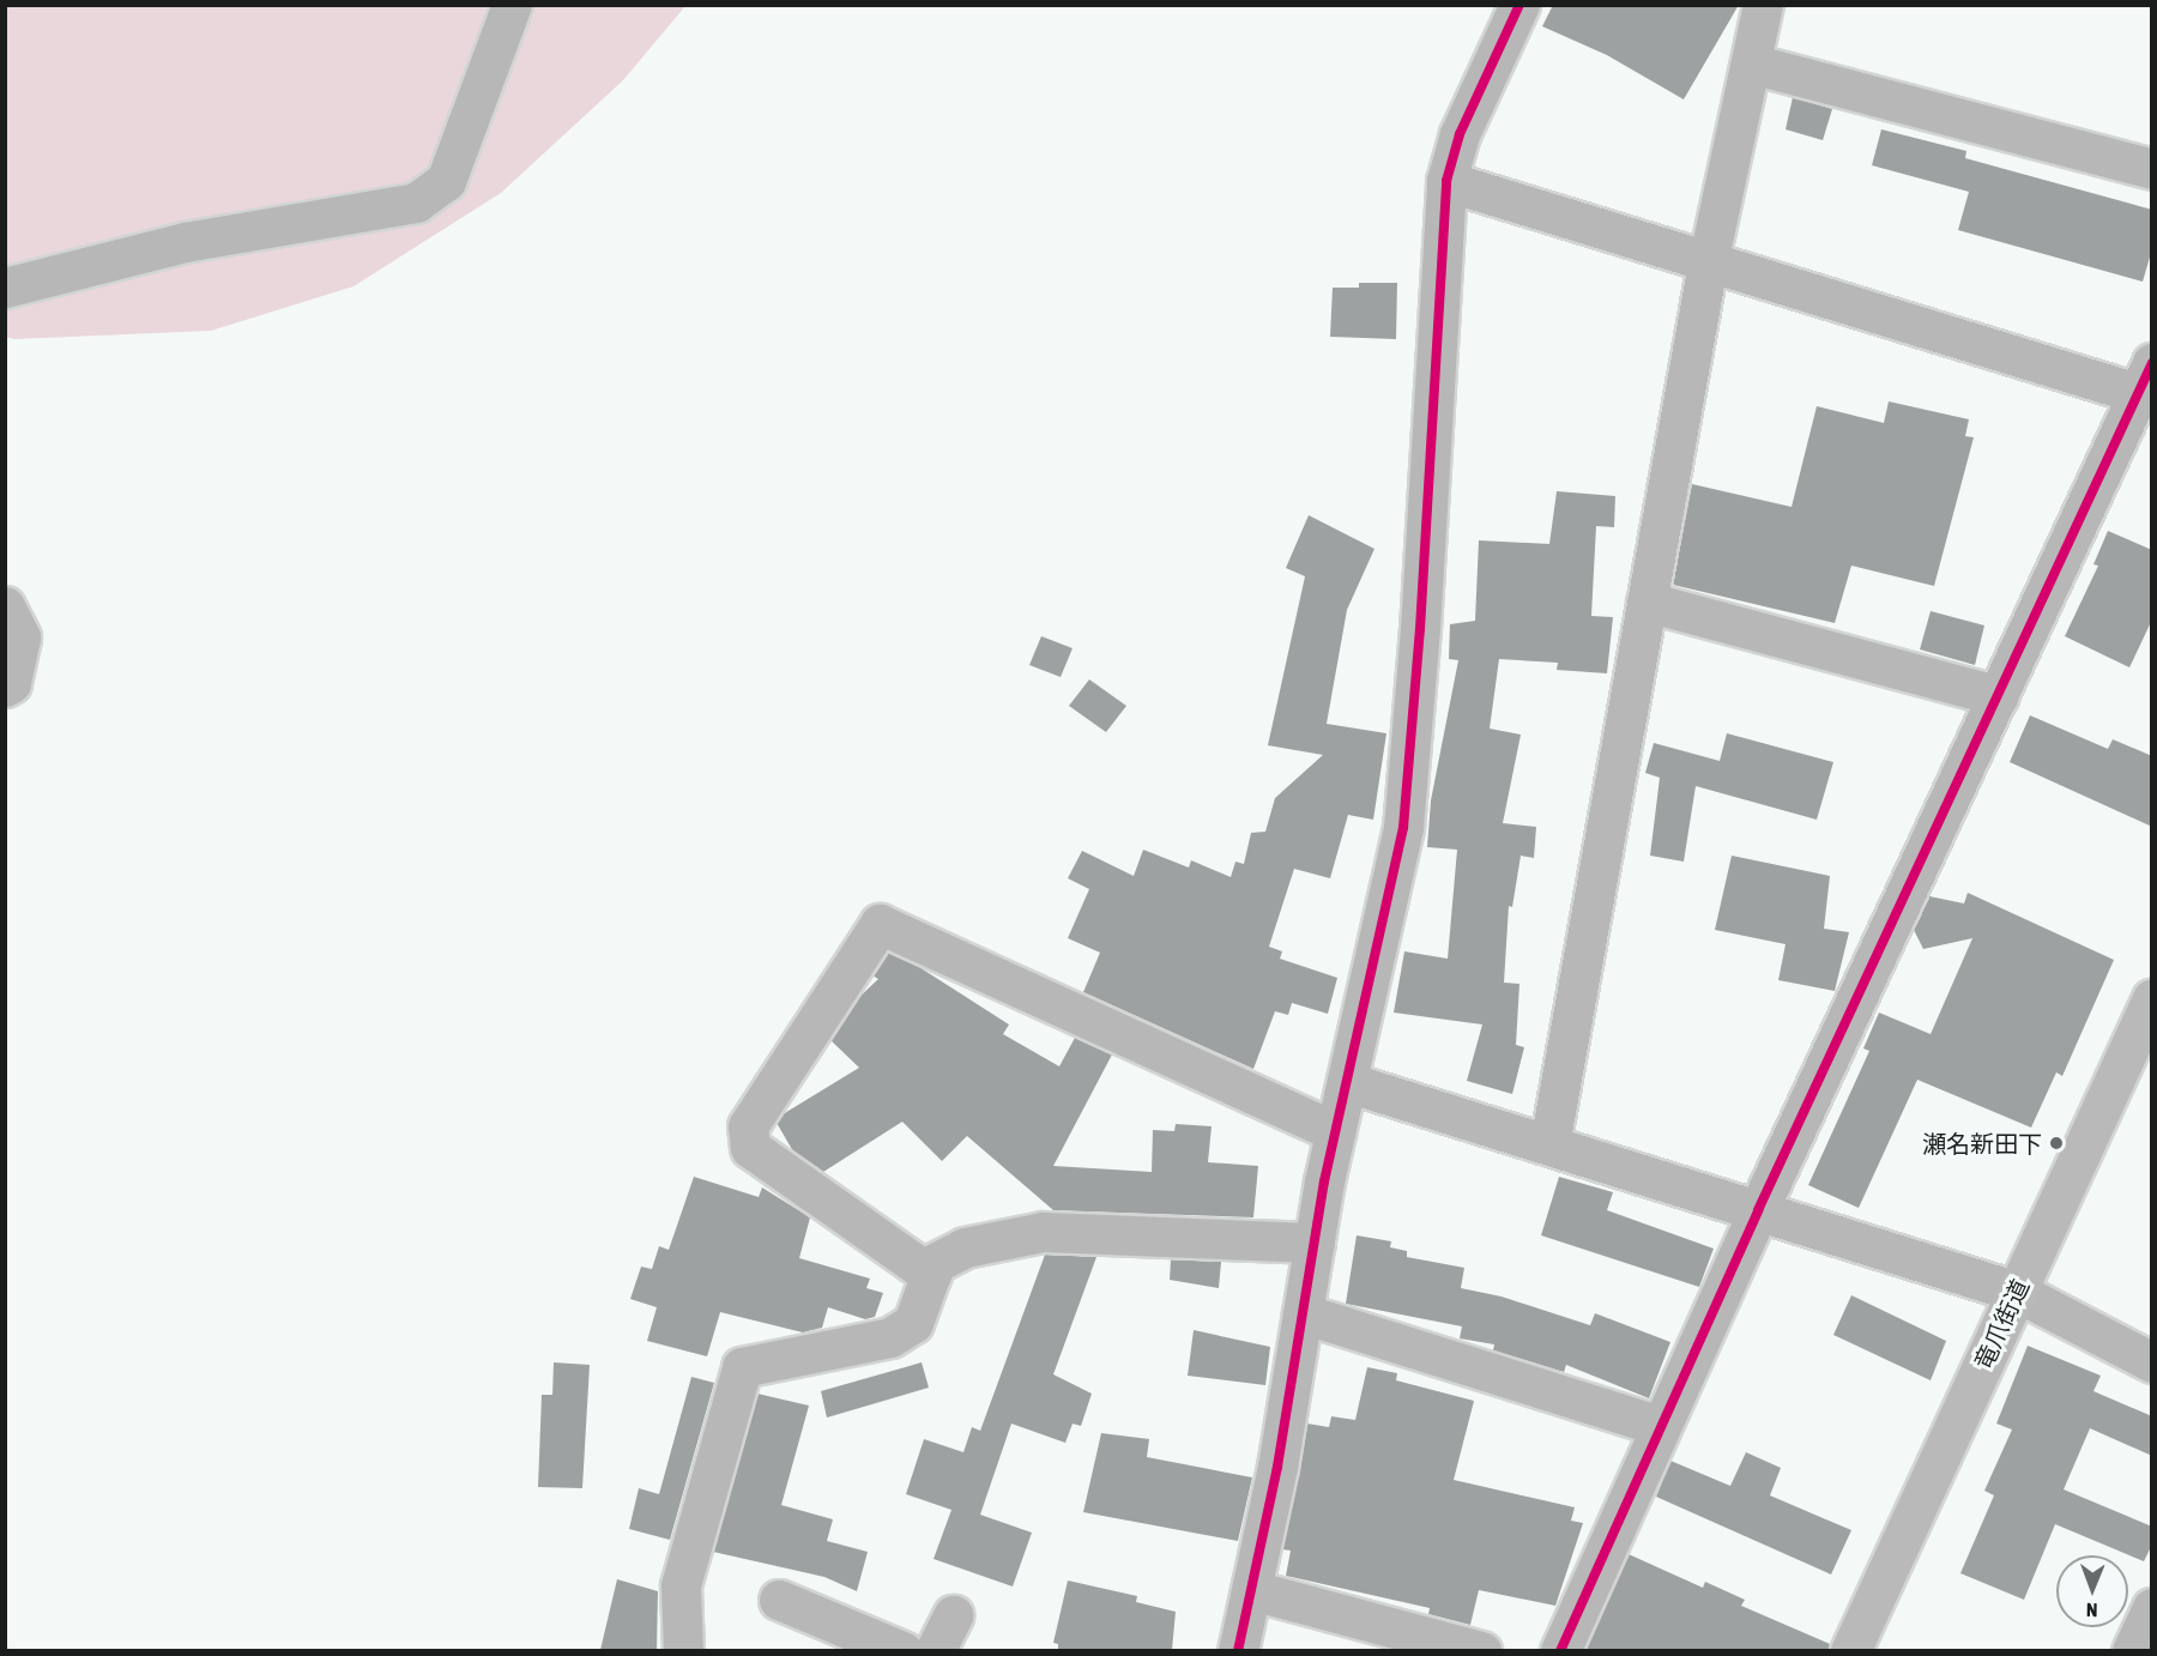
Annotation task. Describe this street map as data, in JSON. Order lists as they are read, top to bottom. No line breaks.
{"streets":{"main road":["竜爪街道"]},"places":["瀬名新田下"],"north":"bottom"}
